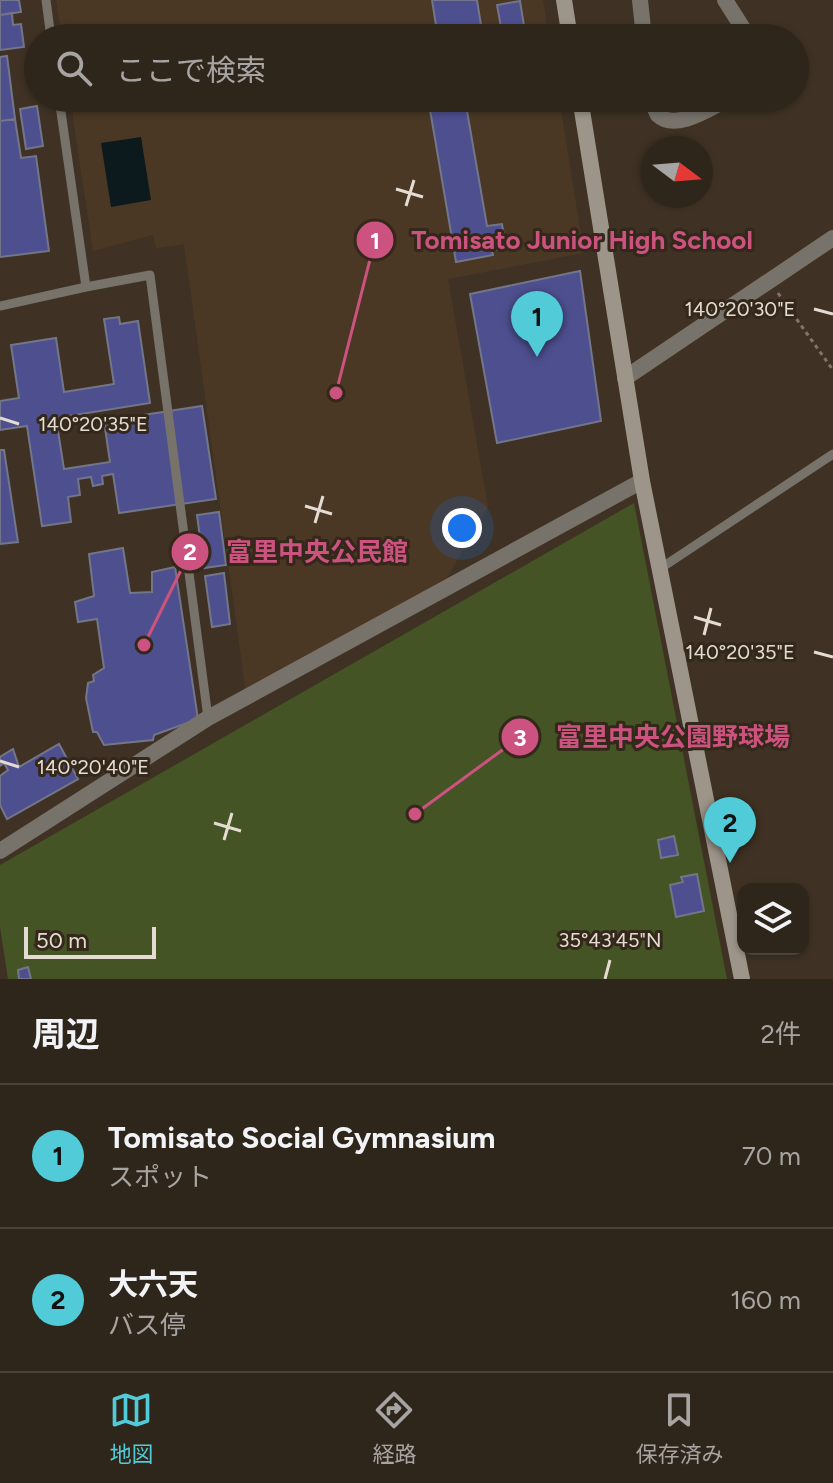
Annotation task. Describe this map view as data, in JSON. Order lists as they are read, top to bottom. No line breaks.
{"places":["Tomisato Junior High School","富里中央公民館","富里中央公園野球場"],"scale_bar":"50 m","north":"right","page":{"search":"ここで検索","pins":["1","2"],"scale":"50 m","heading":["周辺","2件"],"list":[{"mark":"1","name":"Tomisato Social Gymnasium","note":"スポット","value":"70 m"},{"mark":"2","name":"大六天","note":"バス停","value":"160 m"}],"nav":["地図","経路","保存済み"]},"coordinates":["140°20'30\"E","140°20'35\"E","140°20'40\"E","35°43'45\"N"]}
